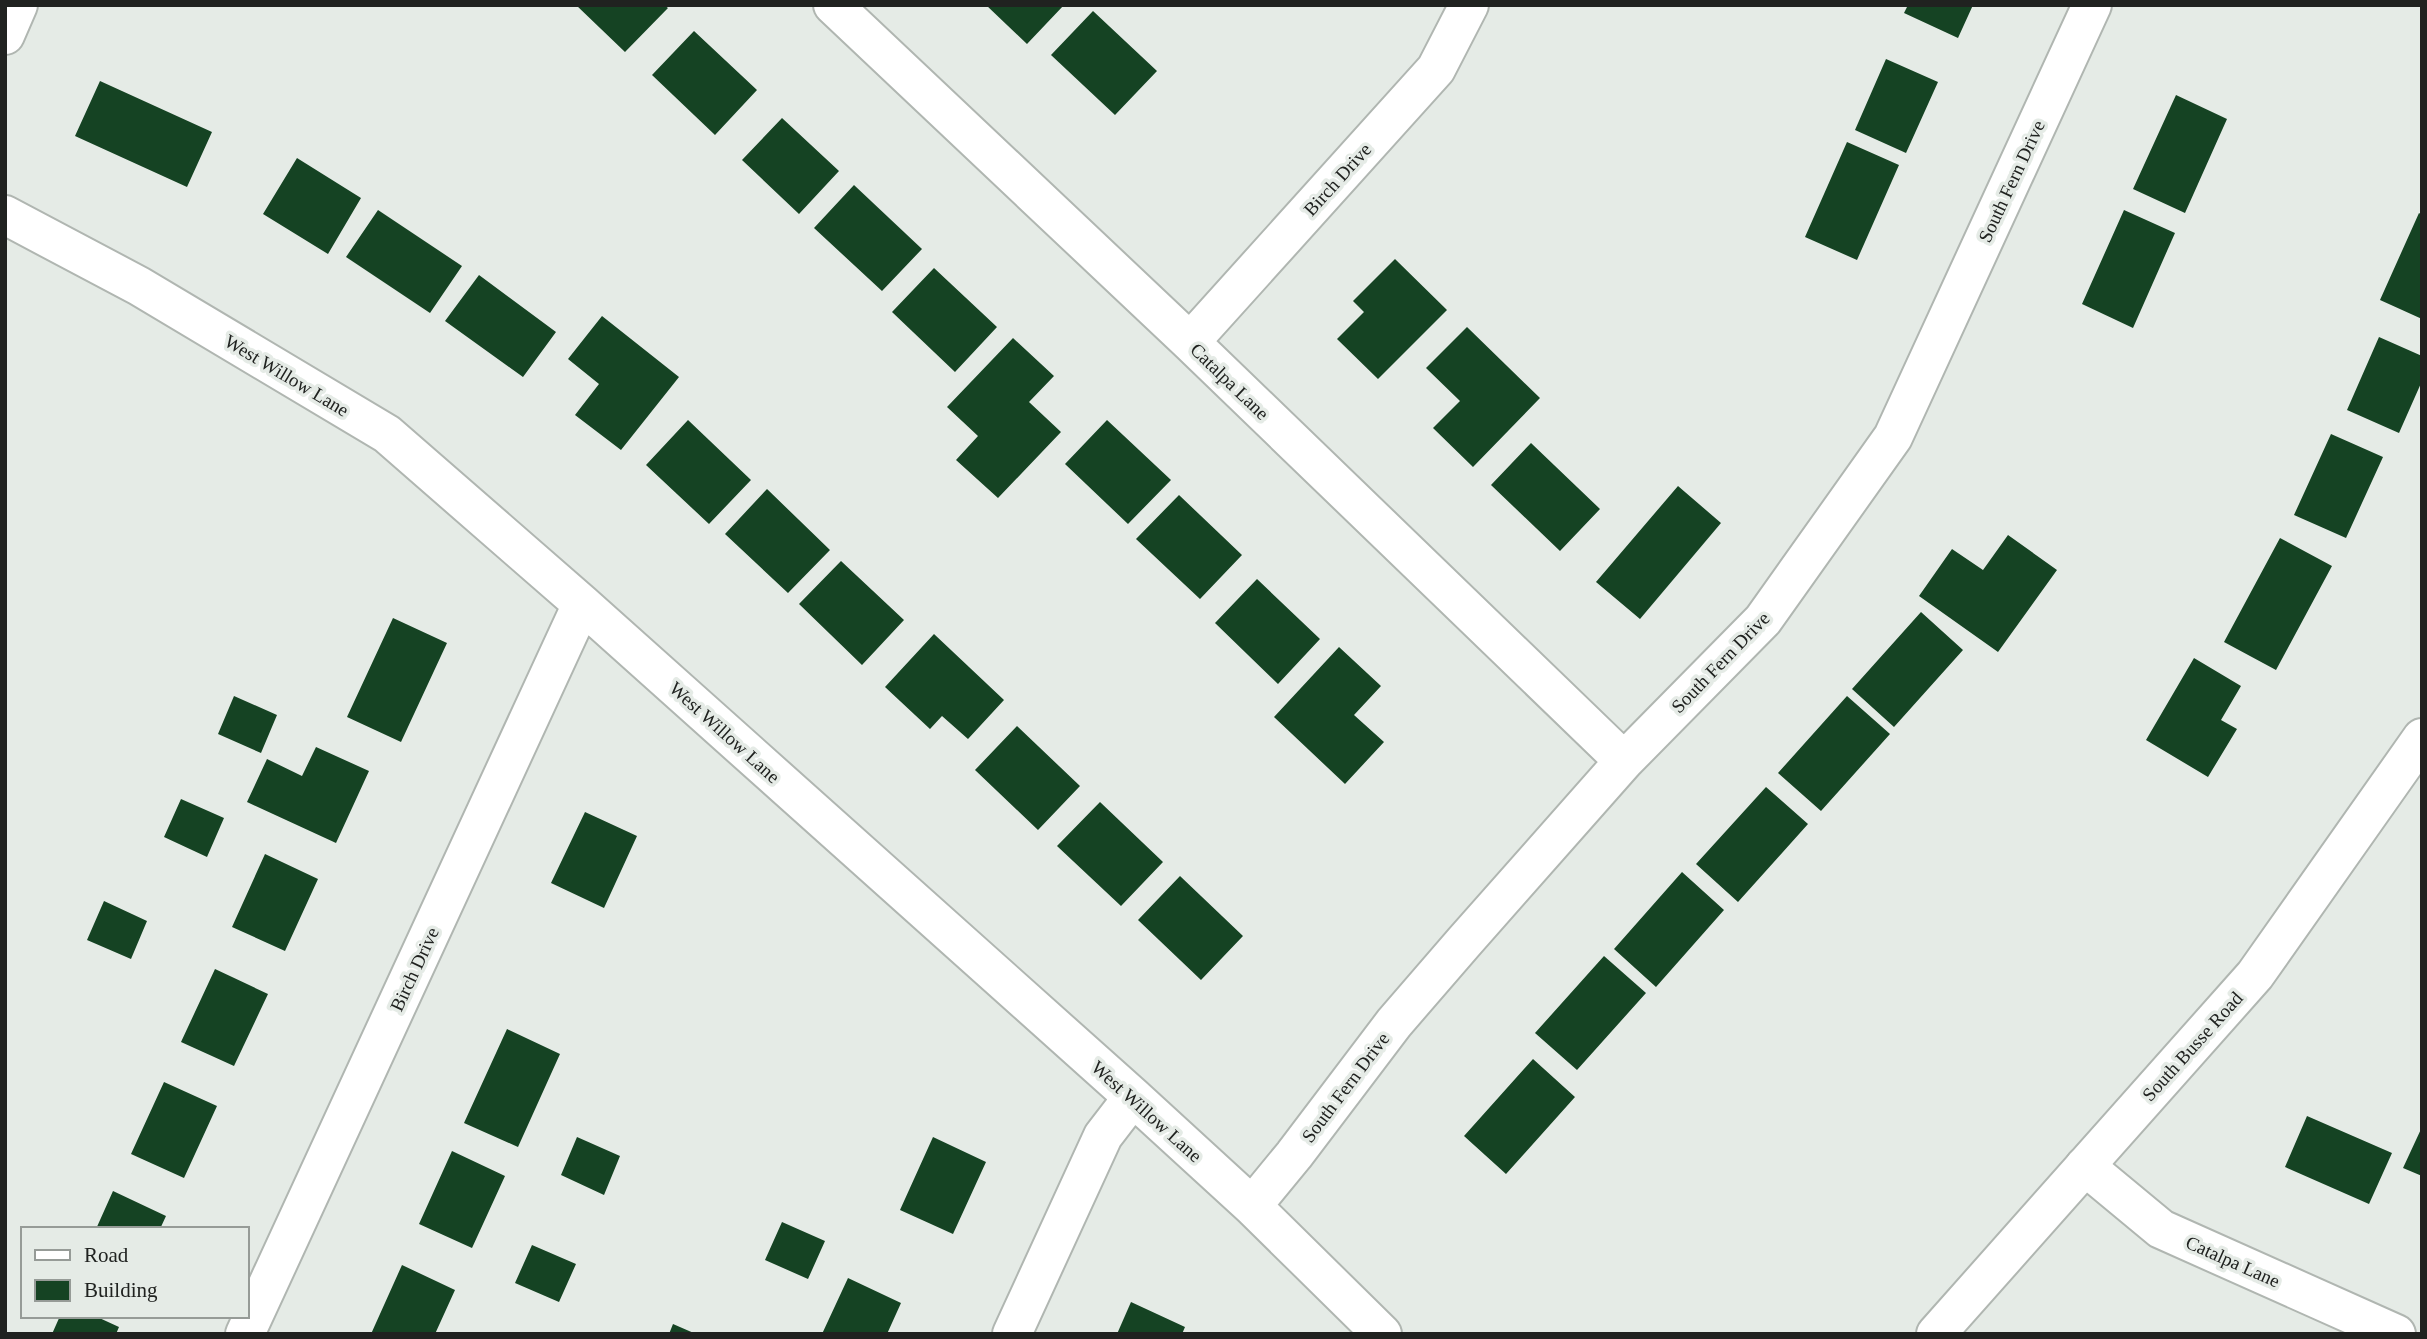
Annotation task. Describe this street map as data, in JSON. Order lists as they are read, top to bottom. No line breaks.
{"streets":{"street":["Birch Drive","South Fern Drive","West Willow Lane","Catalpa Lane","South Busse Road"]},"crossings":[["Birch Drive","West Willow Lane"],["Birch Drive","Catalpa Lane"],["South Fern Drive","West Willow Lane"],["South Fern Drive","Catalpa Lane"],["Catalpa Lane","South Busse Road"]],"legend":["Road","Building"]}
